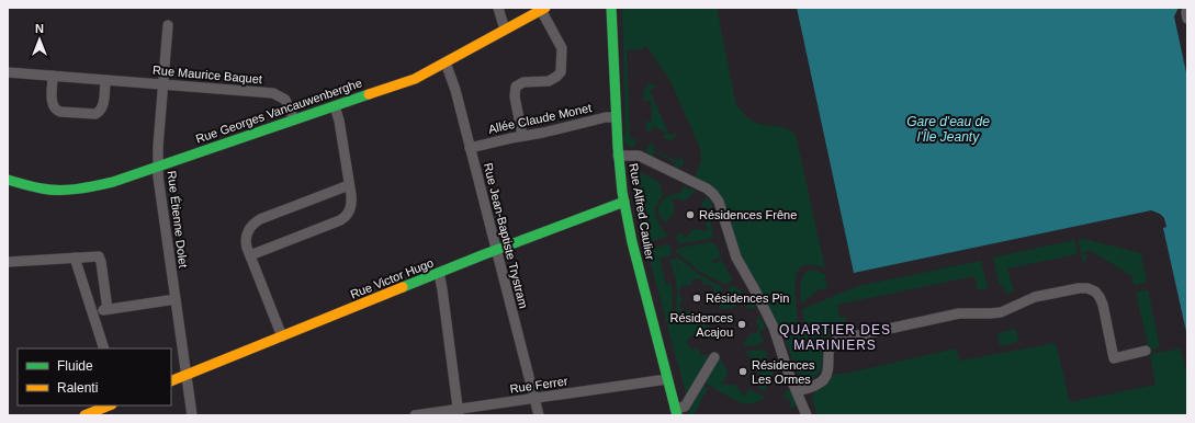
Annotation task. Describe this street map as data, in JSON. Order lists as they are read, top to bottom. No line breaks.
{"streets":{"street":["Rue Maurice Baquet","Rue Georges Vancauwenberghe","Allée Claude Monet","Rue Alfred Caulier","Rue Étienne Dolet","Rue Jean-Baptiste Trystram","Rue Victor Hugo","Rue Ferrer"]},"crossings":[["Rue Maurice Baquet","Rue Georges Vancauwenberghe"],["Rue Maurice Baquet","Rue Étienne Dolet"],["Rue Georges Vancauwenberghe","Rue Étienne Dolet"],["Rue Georges Vancauwenberghe","Rue Jean-Baptiste Trystram"],["Allée Claude Monet","Rue Alfred Caulier"],["Allée Claude Monet","Rue Jean-Baptiste Trystram"],["Rue Alfred Caulier","Rue Victor Hugo"],["Rue Alfred Caulier","Rue Ferrer"],["Rue Étienne Dolet","Rue Victor Hugo"],["Rue Jean-Baptiste Trystram","Rue Victor Hugo"],["Rue Jean-Baptiste Trystram","Rue Ferrer"]],"districts":["QUARTIER DES MARINIERS"],"water":["Gare d'eau de l'Île Jeanty"],"places":["Résidences Frêne","Résidences Pin","Résidences Acajou","Résidences Les Ormes"],"legend":["Fluide","Ralenti"],"north":"top"}
